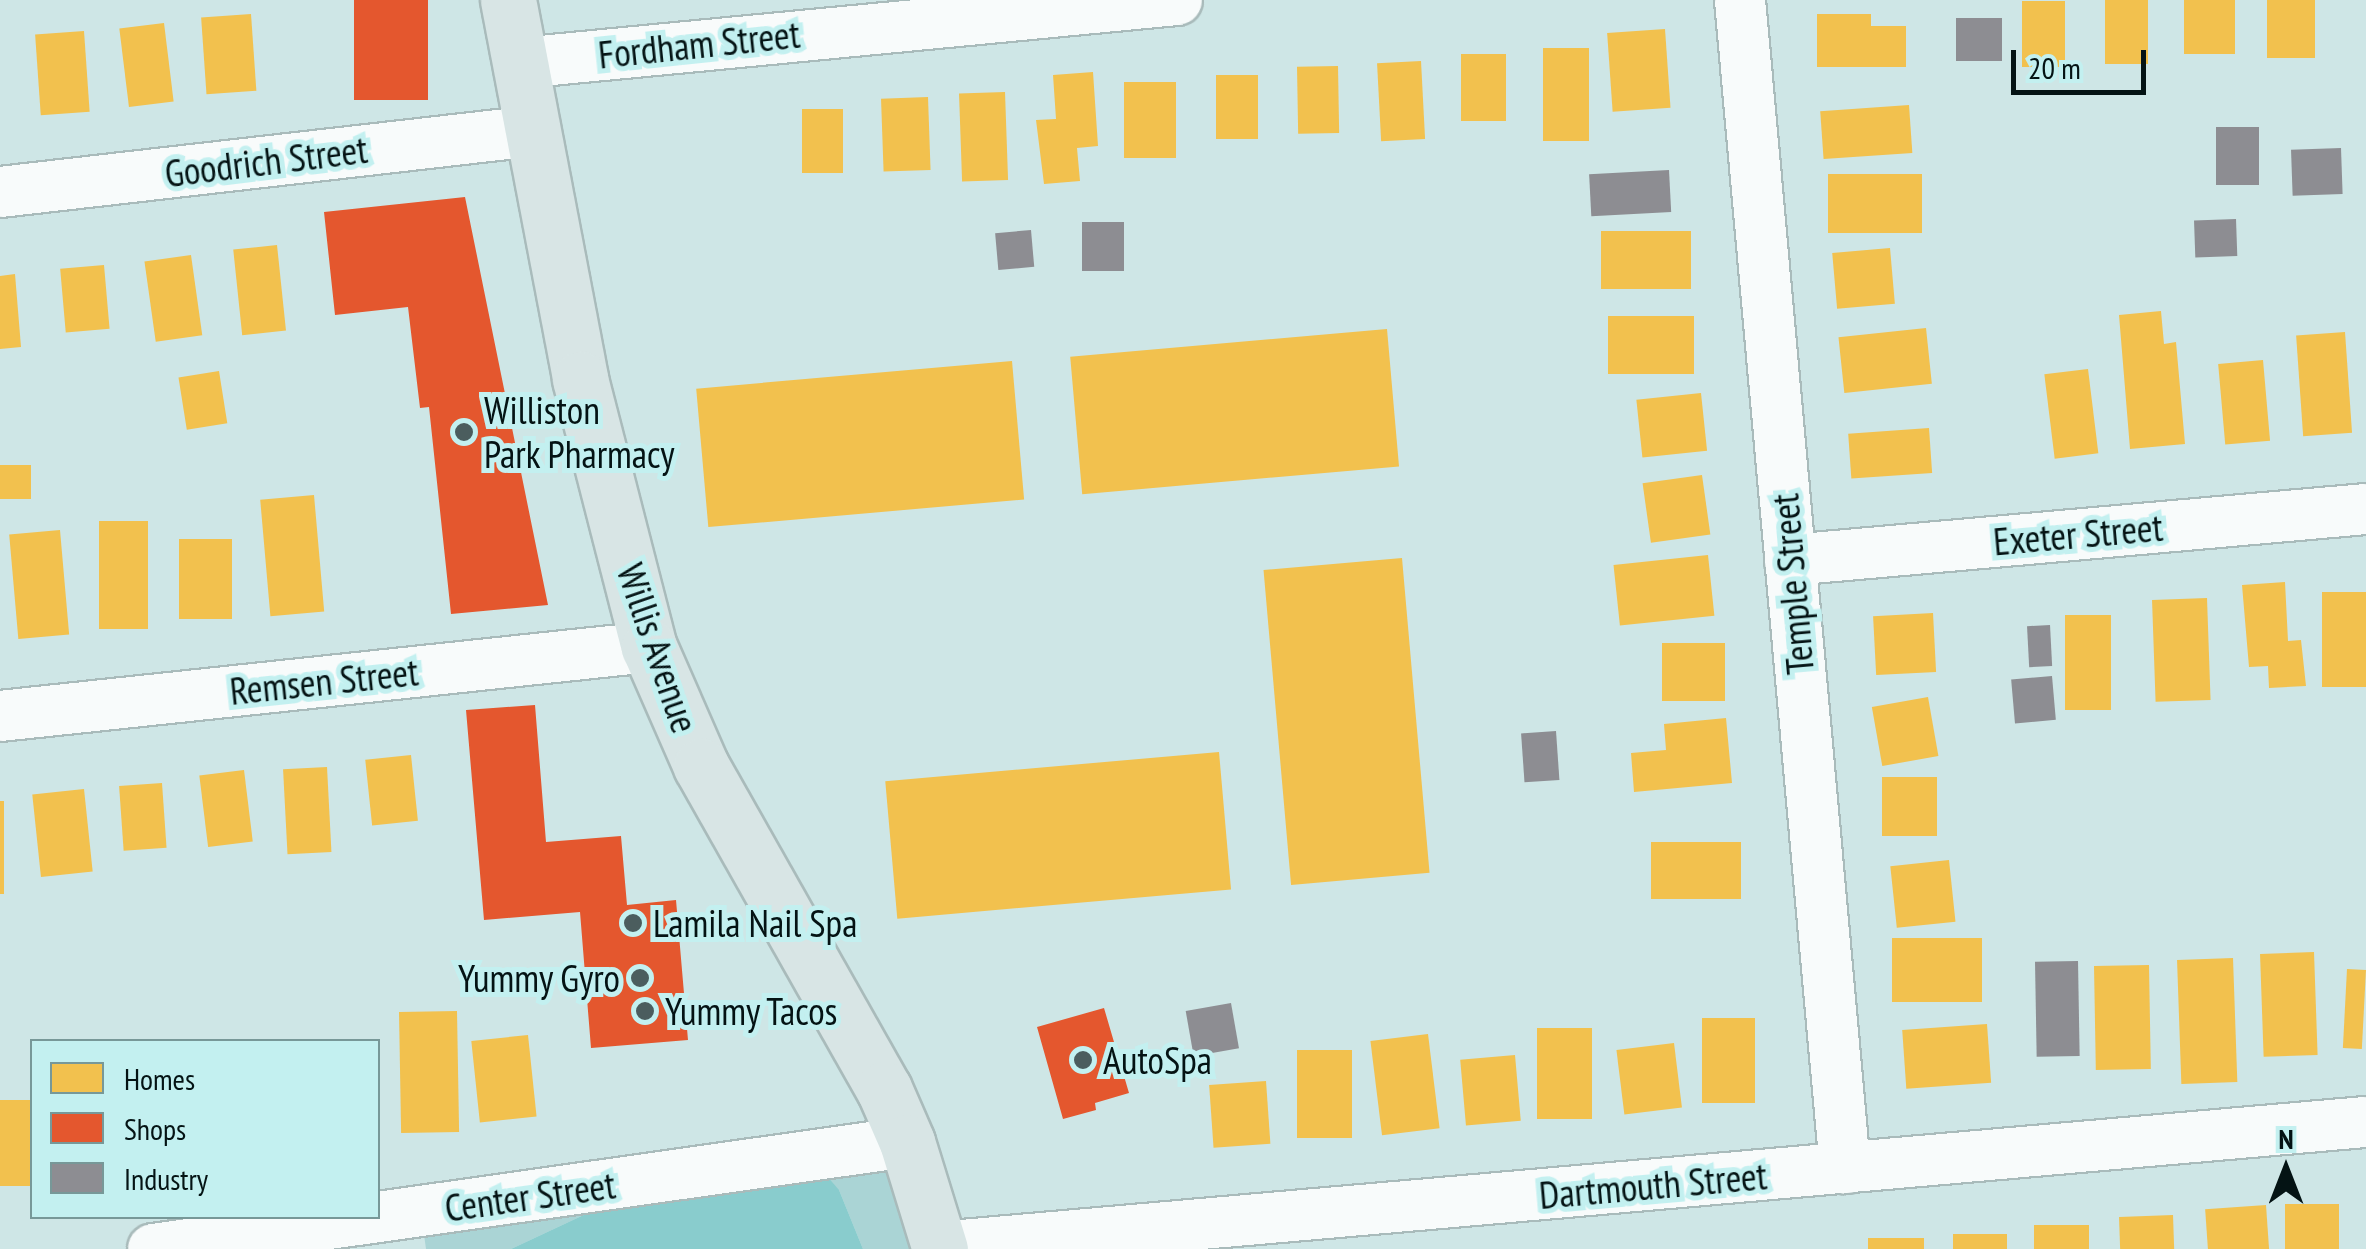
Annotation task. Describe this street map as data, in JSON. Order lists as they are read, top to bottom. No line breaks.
{"streets":{"main road":["Willis Avenue"],"street":["Fordham Street","Goodrich Street","Exeter Street","Temple Street","Remsen Street","Dartmouth Street","Center Street"]},"crossings":[["Fordham Street","Willis Avenue"],["Goodrich Street","Willis Avenue"],["Exeter Street","Temple Street"],["Temple Street","Dartmouth Street"],["Willis Avenue","Remsen Street"],["Willis Avenue","Dartmouth Street"],["Willis Avenue","Center Street"]],"places":["Williston Park Pharmacy","Lamila Nail Spa","Yummy Gyro","Yummy Tacos","AutoSpa"],"legend":["Homes","Shops","Industry"],"scale_bar":"20 m","north":"top"}
